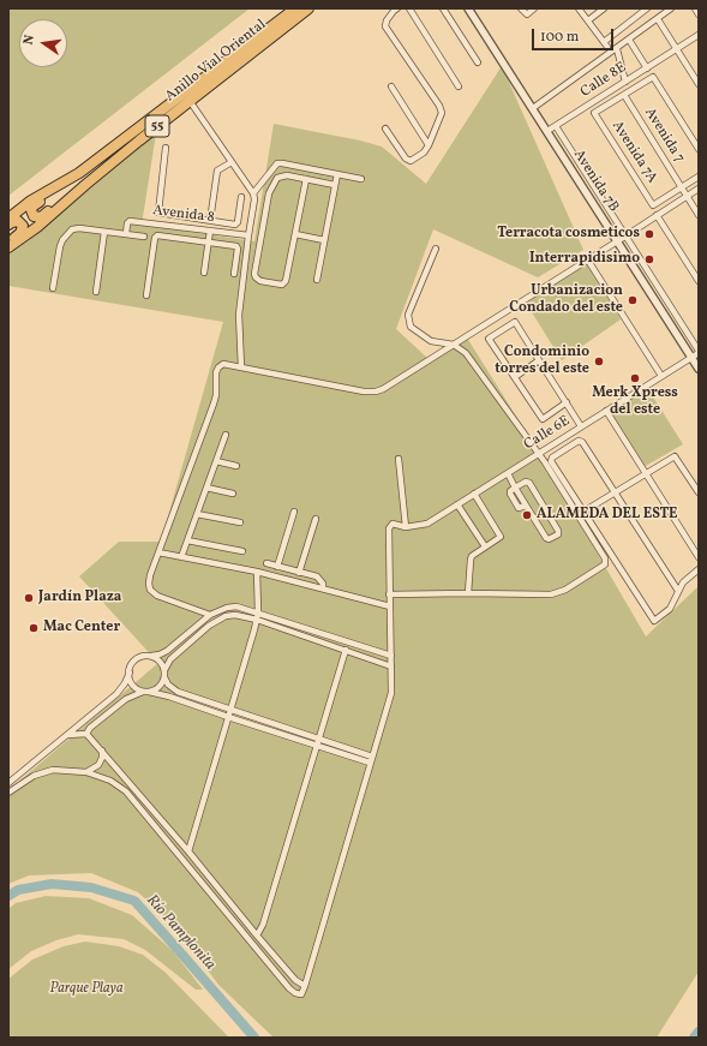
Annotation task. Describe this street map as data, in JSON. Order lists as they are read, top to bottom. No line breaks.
{"streets":{"highway":["Anillo Vial Oriental","55"],"street":["Calle 8E","Avenida 7","Avenida 7A","Avenida 7B","Avenida 8","Calle 6E"]},"crossings":[["Calle 8E","Avenida 7B"],["Avenida 7","Avenida 7A"],["Avenida 7B","Calle 6E"]],"water":["Río Pamplonita"],"parks":["Parque Playa"],"places":["Terracota cosmeticos","Interrapidisimo","Urbanizacion Condado del este","Condominio torres del este","Merk Xpress del este","ALAMEDA DEL ESTE","Jardín Plaza","Mac Center"],"scale_bar":"100 m","north":"left"}
